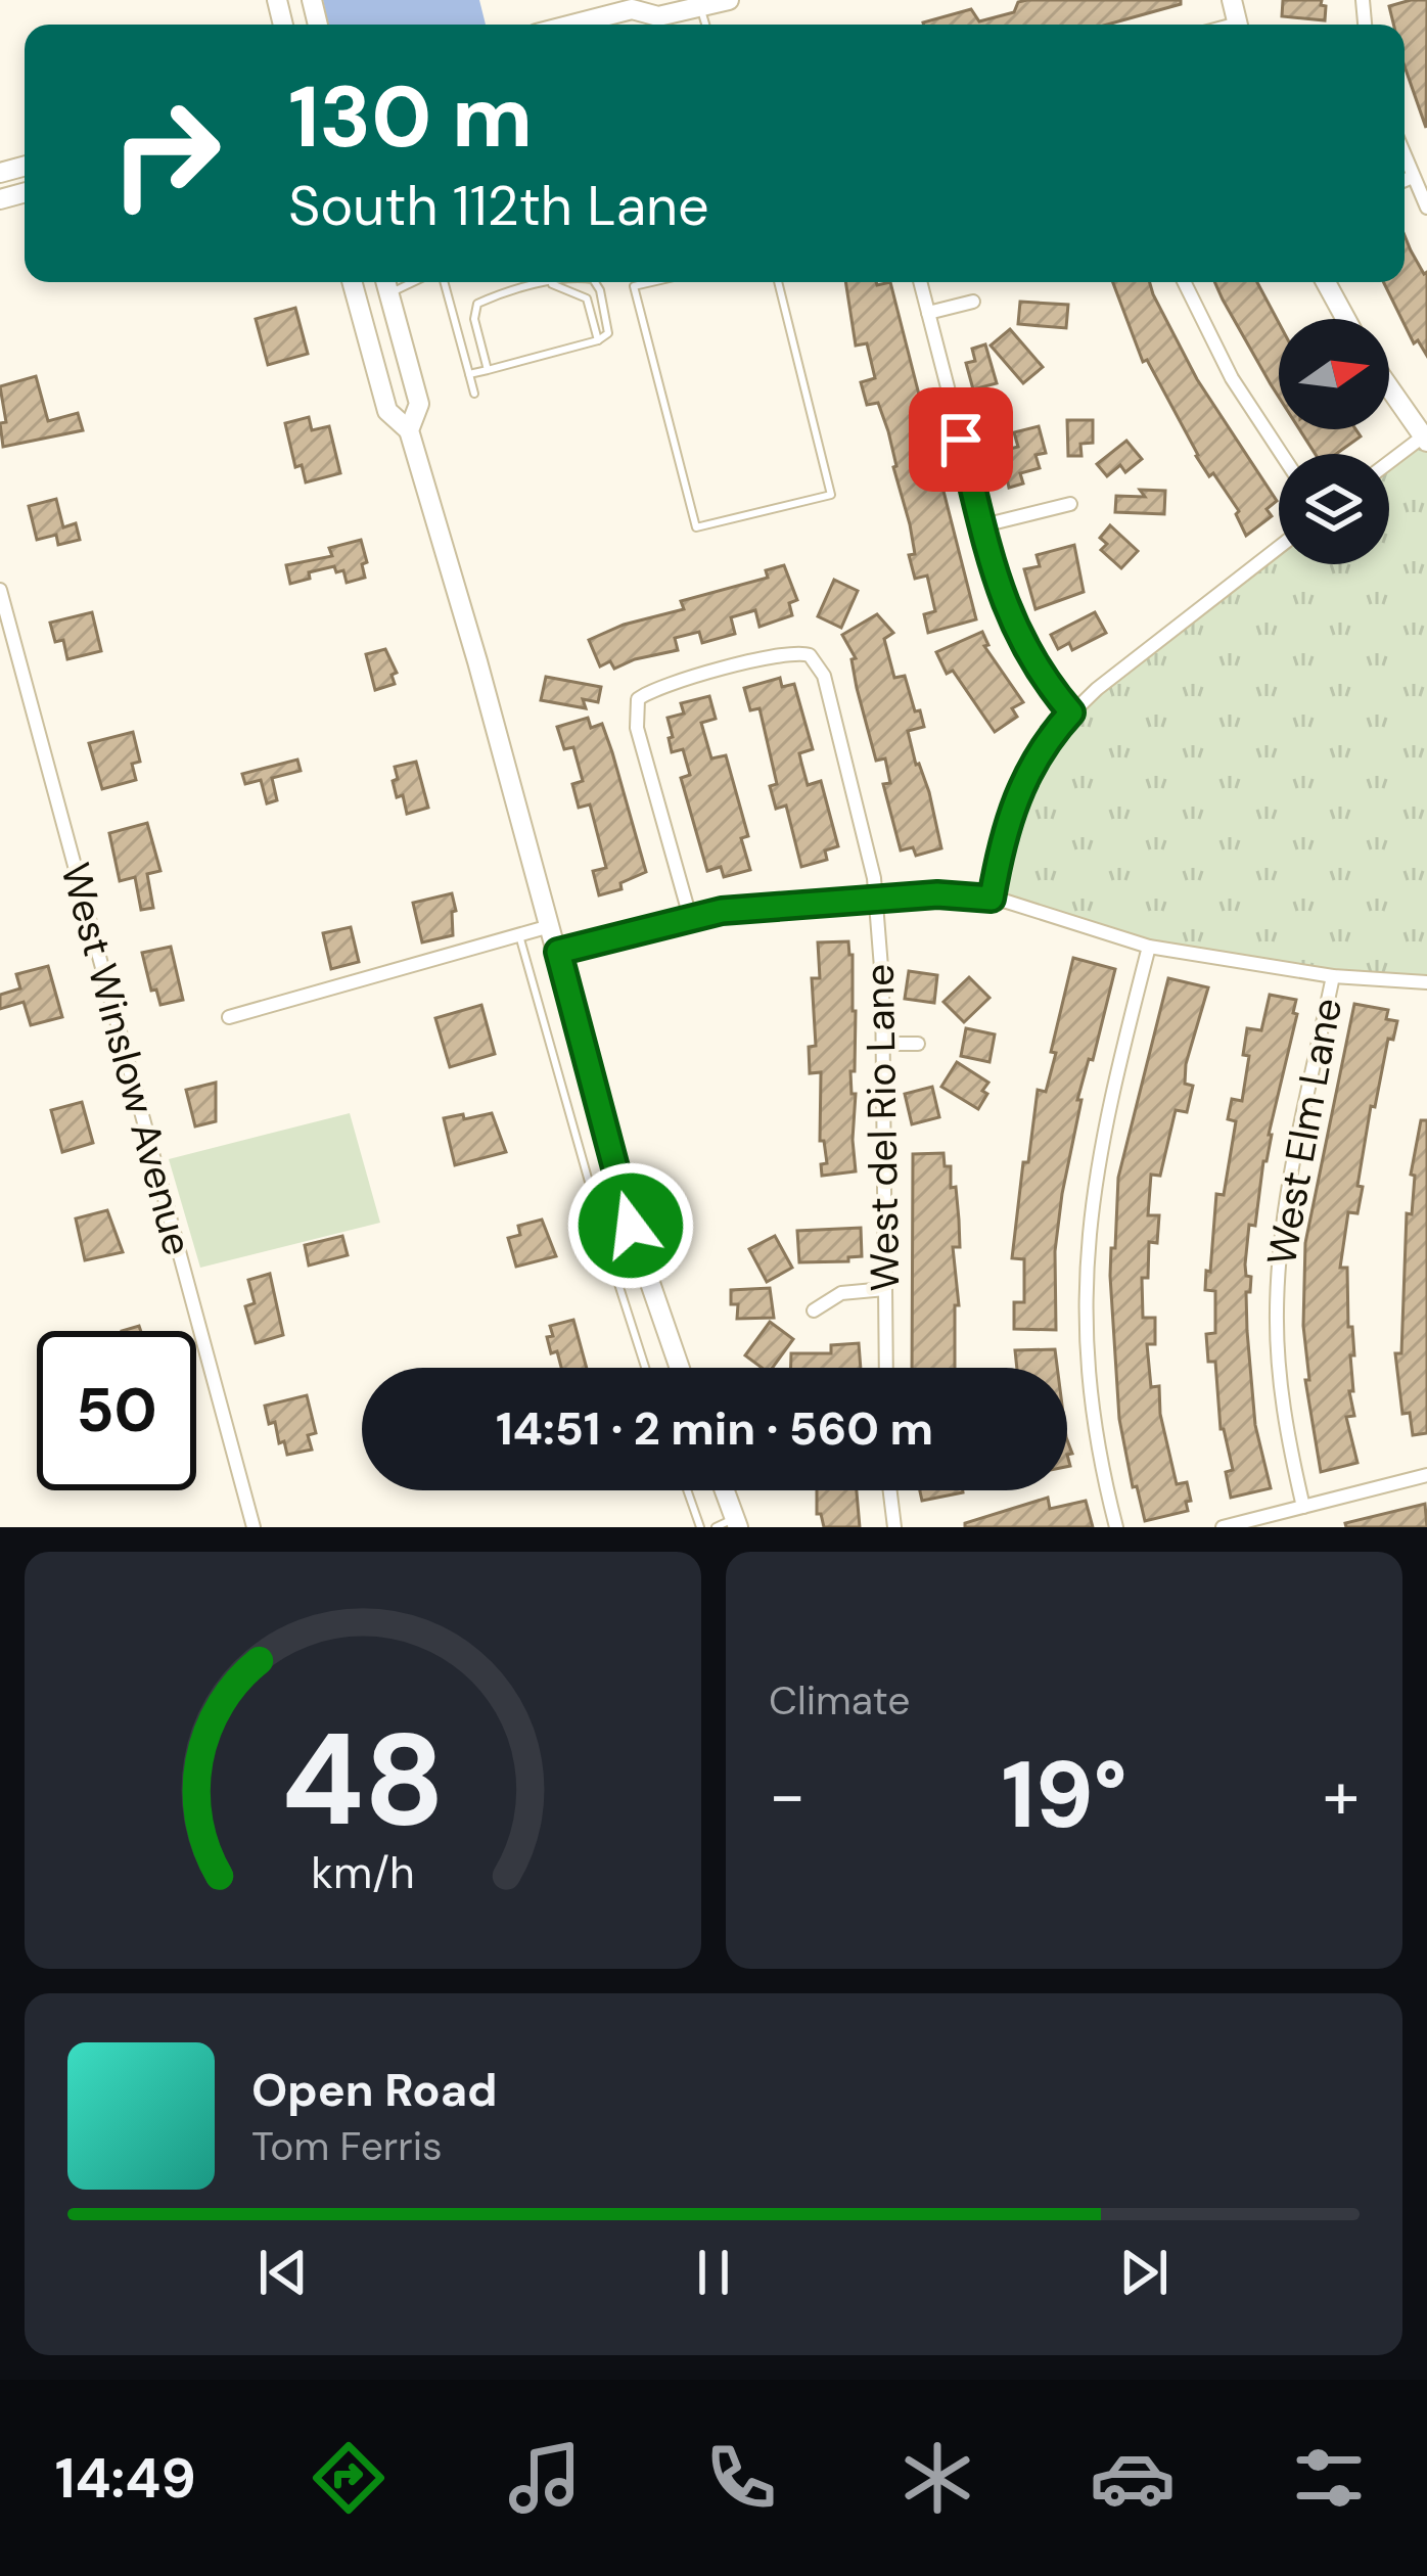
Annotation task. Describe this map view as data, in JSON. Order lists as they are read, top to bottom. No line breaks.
{"streets":{"street":["West Winslow Avenue","West del Rio Lane","West Elm Lane"]},"north":"right","page":{"turn":["130 m","South 112th Lane"],"limit":"50","trip":"14:51 · 2 min · 560 m","tile":"Climate","heat":["−","19°","+"],"song":["Open Road","Tom Ferris"],"tabs":"14:49","gauge":["48","km/h"]}}
